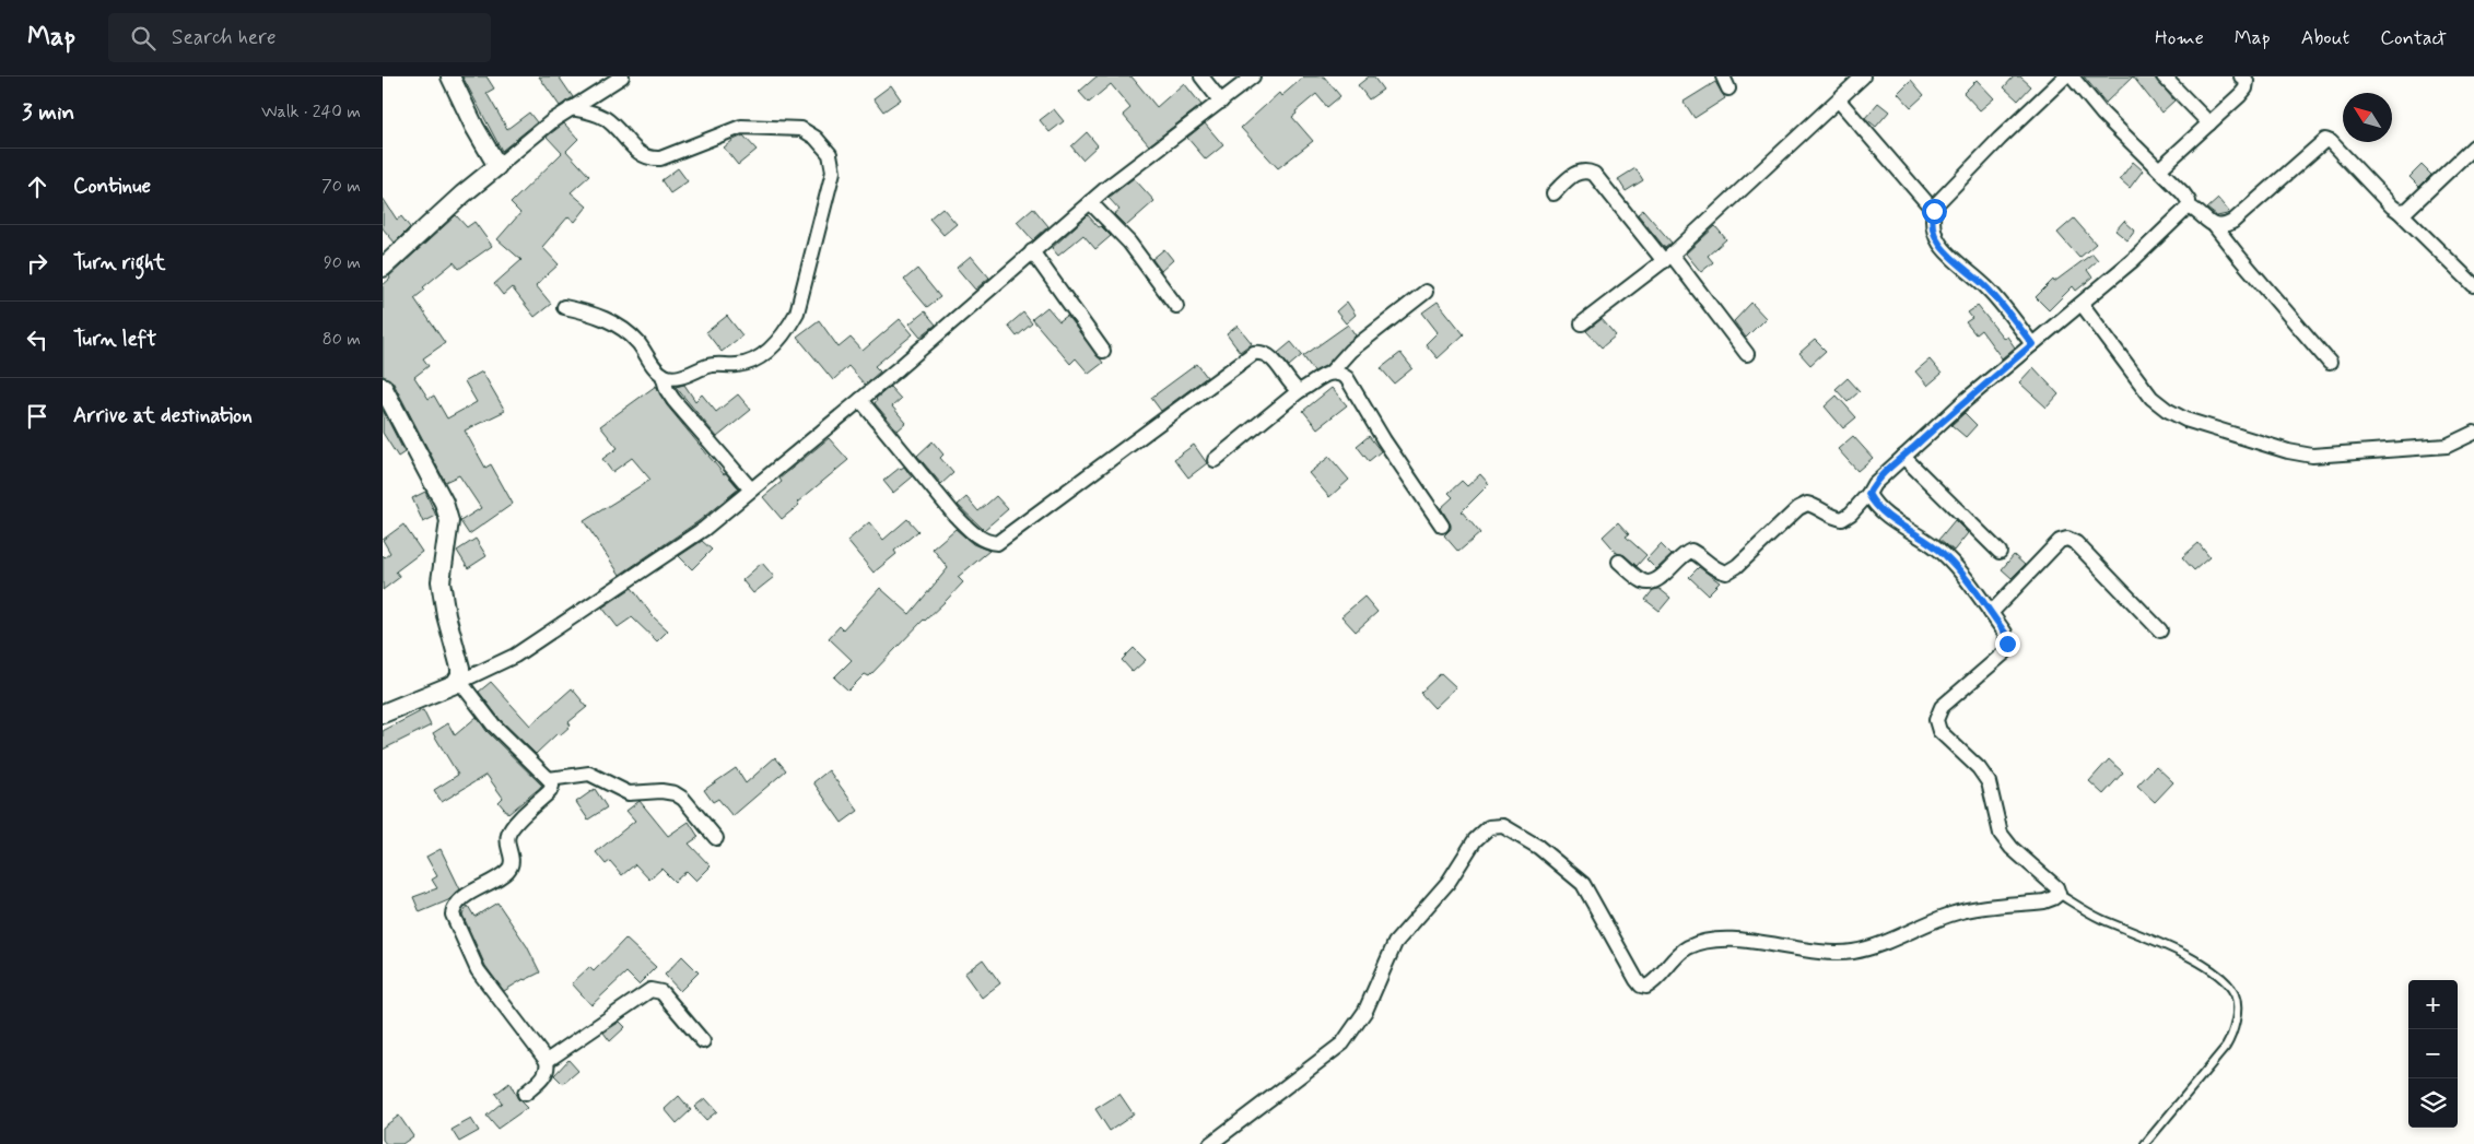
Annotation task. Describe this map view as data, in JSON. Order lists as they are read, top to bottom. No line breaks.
{"north":"top left","page":{"header":"Map","search":"Search here","nav":["Home","Map","About","Contact"],"heading":["3 min","Walk · 240 m"],"list":[["Continue","70 m"],["Turn right","90 m"],["Turn left","80 m"],"Arrive at destination"],"map_buttons":["+","−"]}}
